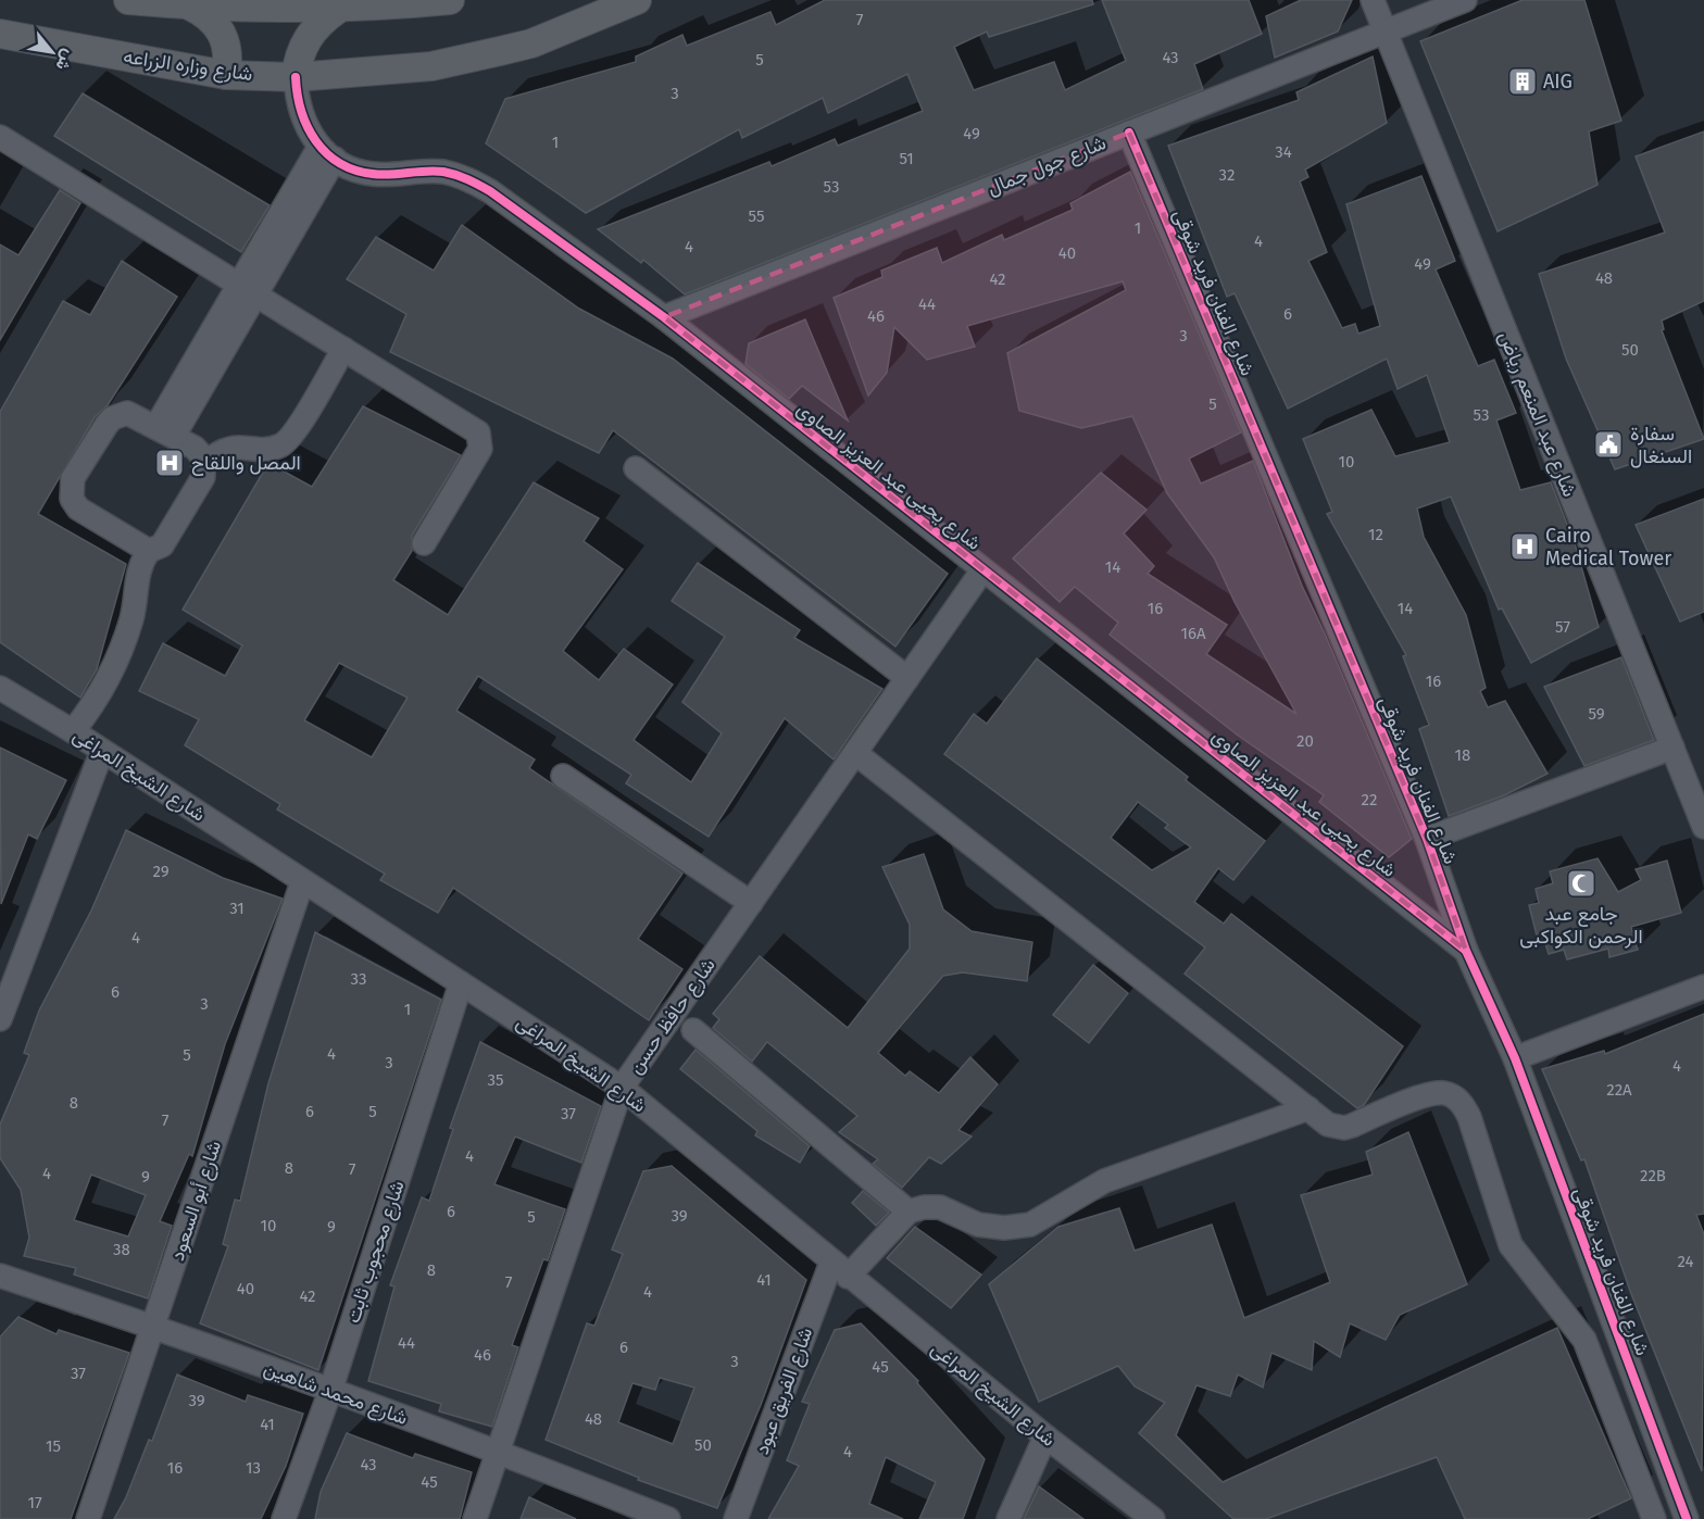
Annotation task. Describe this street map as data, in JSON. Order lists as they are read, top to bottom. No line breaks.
{"streets":{"main road":["شارع وزاره الزراعه"],"street":["شارع جول جمال","شارع الفنان فريد شوقى","شارع عبد المنعم رياض","شارع يحيى عبد العزيز الصاوى","شارع الشيخ المراغى","شارع حافظ حسن","شارع أبو السعود","شارع محجوب ثابت","شارع الفريق عبود","شارع محمد شاهين"]},"crossings":[["شارع جول جمال","شارع الفنان فريد شوقى"],["شارع جول جمال","شارع عبد المنعم رياض"],["شارع جول جمال","شارع يحيى عبد العزيز الصاوى"],["شارع الفنان فريد شوقى","شارع يحيى عبد العزيز الصاوى"],["شارع يحيى عبد العزيز الصاوى","شارع حافظ حسن"],["شارع الشيخ المراغى","شارع حافظ حسن"],["شارع الشيخ المراغى","شارع أبو السعود"],["شارع الشيخ المراغى","شارع محجوب ثابت"],["شارع الشيخ المراغى","شارع الفريق عبود"],["شارع حافظ حسن","شارع محمد شاهين"],["شارع أبو السعود","شارع محمد شاهين"],["شارع محجوب ثابت","شارع محمد شاهين"]],"places":{"building":["AIG"],"public building":["سفارة السنغال"],"hospital":["المصل واللقاح","Cairo Medical Tower"],"mosque":["جامع عبد الرحمن الكواكبى"]},"house_numbers":["7","43","5","3","49","1","34","51","32","53","55","1","4","4","40","49","48","42","44","6","46","3","50","5","53","10","12","14","16","14","57","16A","16","59","20","18","22","29","31","4","33","6","3","1","4","5","3","4","35","22A","8","6","5","37","7","4","8","7","4","22B","9","6","39","5","10","9","38","24","8","41","7","40","4","42","44","6","46","3","45","37","39","48","41","50","15","4","43","16","13","45","17"],"north":"bottom right"}
